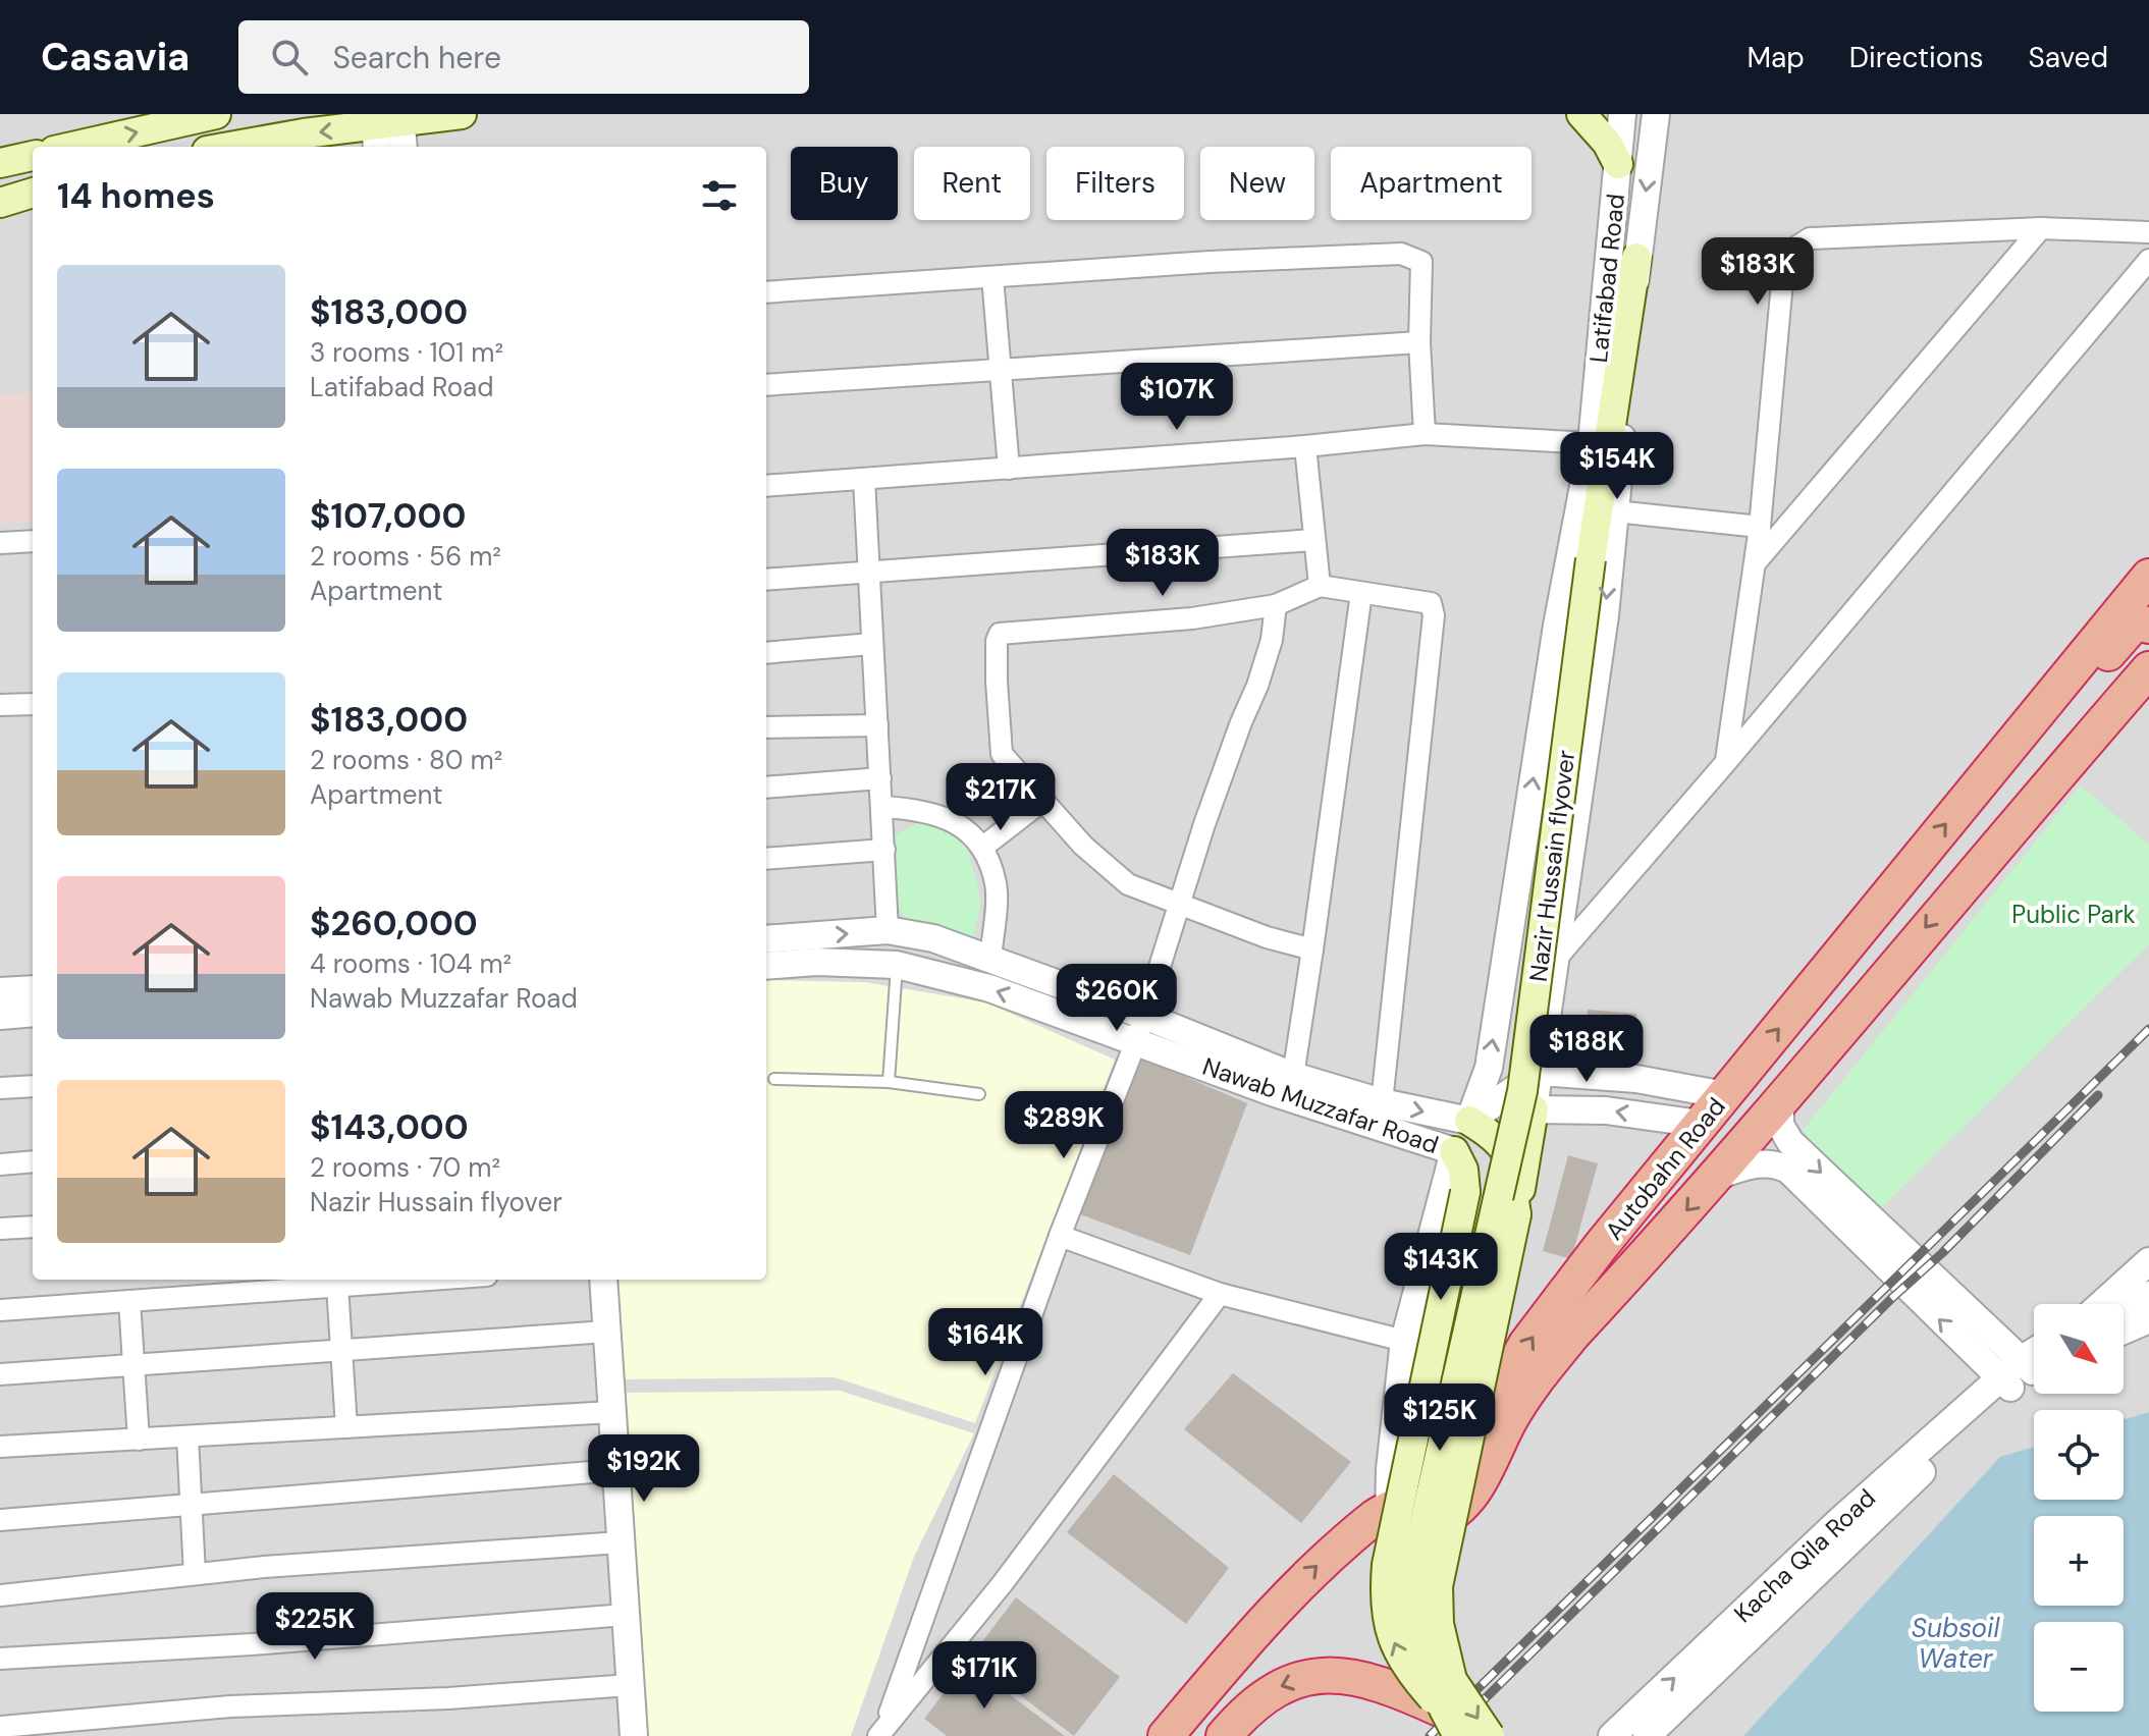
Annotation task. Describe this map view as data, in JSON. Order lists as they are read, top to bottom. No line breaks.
{"streets":{"highway":["Autobahn Road"],"main road":["Nazir Hussain flyover"],"street":["Latifabad Road","Nawab Muzzafar Road","Kacha Qila Road"]},"crossings":[["Latifabad Road","Nawab Muzzafar Road"]],"water":["Subsoil Water"],"parks":["Public Park"],"north":"bottom right","page":{"header":"Casavia","search":"Search here","nav":["Map","Directions","Saved"],"chip":["Buy","Rent","Filters","New","Apartment"],"heading":"14 homes","price":["$183K","$107K","$154K","$183K","$217K","$260K","$188K","$289K","$143K","$164K","$125K","$192K","$225K","$171K"],"list":[{"name":"$183,000","note":"3 rooms · 101 m² · Latifabad Road"},{"name":"$107,000","note":"2 rooms · 56 m² · Apartment"},{"name":"$183,000","note":"2 rooms · 80 m² · Apartment"},{"name":"$260,000","note":"4 rooms · 104 m² · Nawab Muzzafar Road"},{"name":"$143,000","note":"2 rooms · 70 m² · Nazir Hussain flyover"}],"map_buttons":["+","−"]}}
